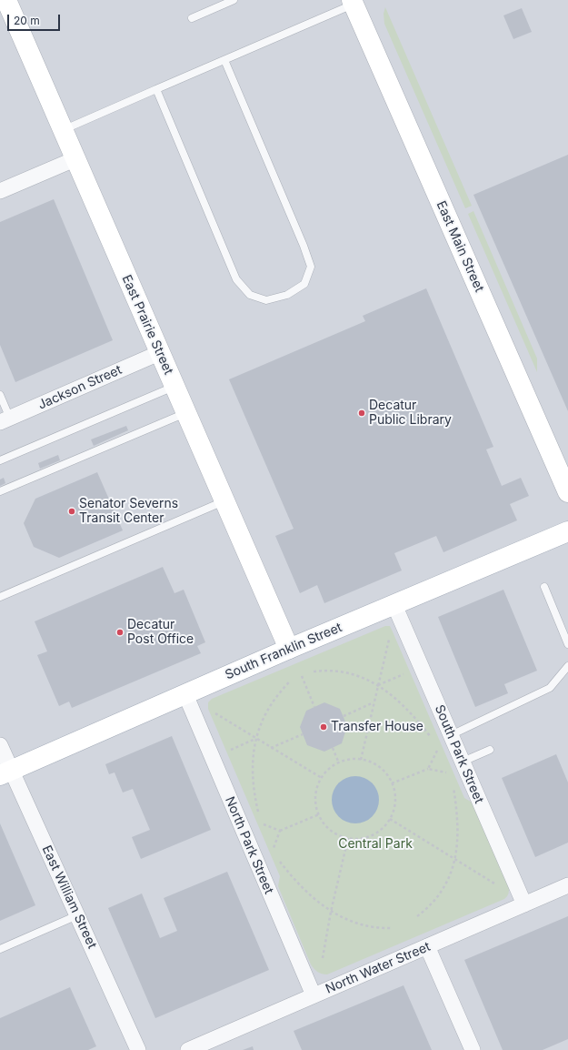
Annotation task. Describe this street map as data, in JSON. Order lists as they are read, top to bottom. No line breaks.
{"streets":{"street":["East Main Street","East Prairie Street","Jackson Street","South Franklin Street","South Park Street","North Park Street","East William Street","North Water Street"]},"crossings":[["East Prairie Street","Jackson Street"],["East Prairie Street","South Franklin Street"],["South Franklin Street","South Park Street"],["South Franklin Street","North Park Street"],["South Franklin Street","East William Street"],["South Park Street","North Water Street"],["North Park Street","North Water Street"]],"parks":["Central Park"],"places":["Decatur Public Library","Senator Severns Transit Center","Decatur Post Office","Transfer House"],"scale_bar":"20 m"}
